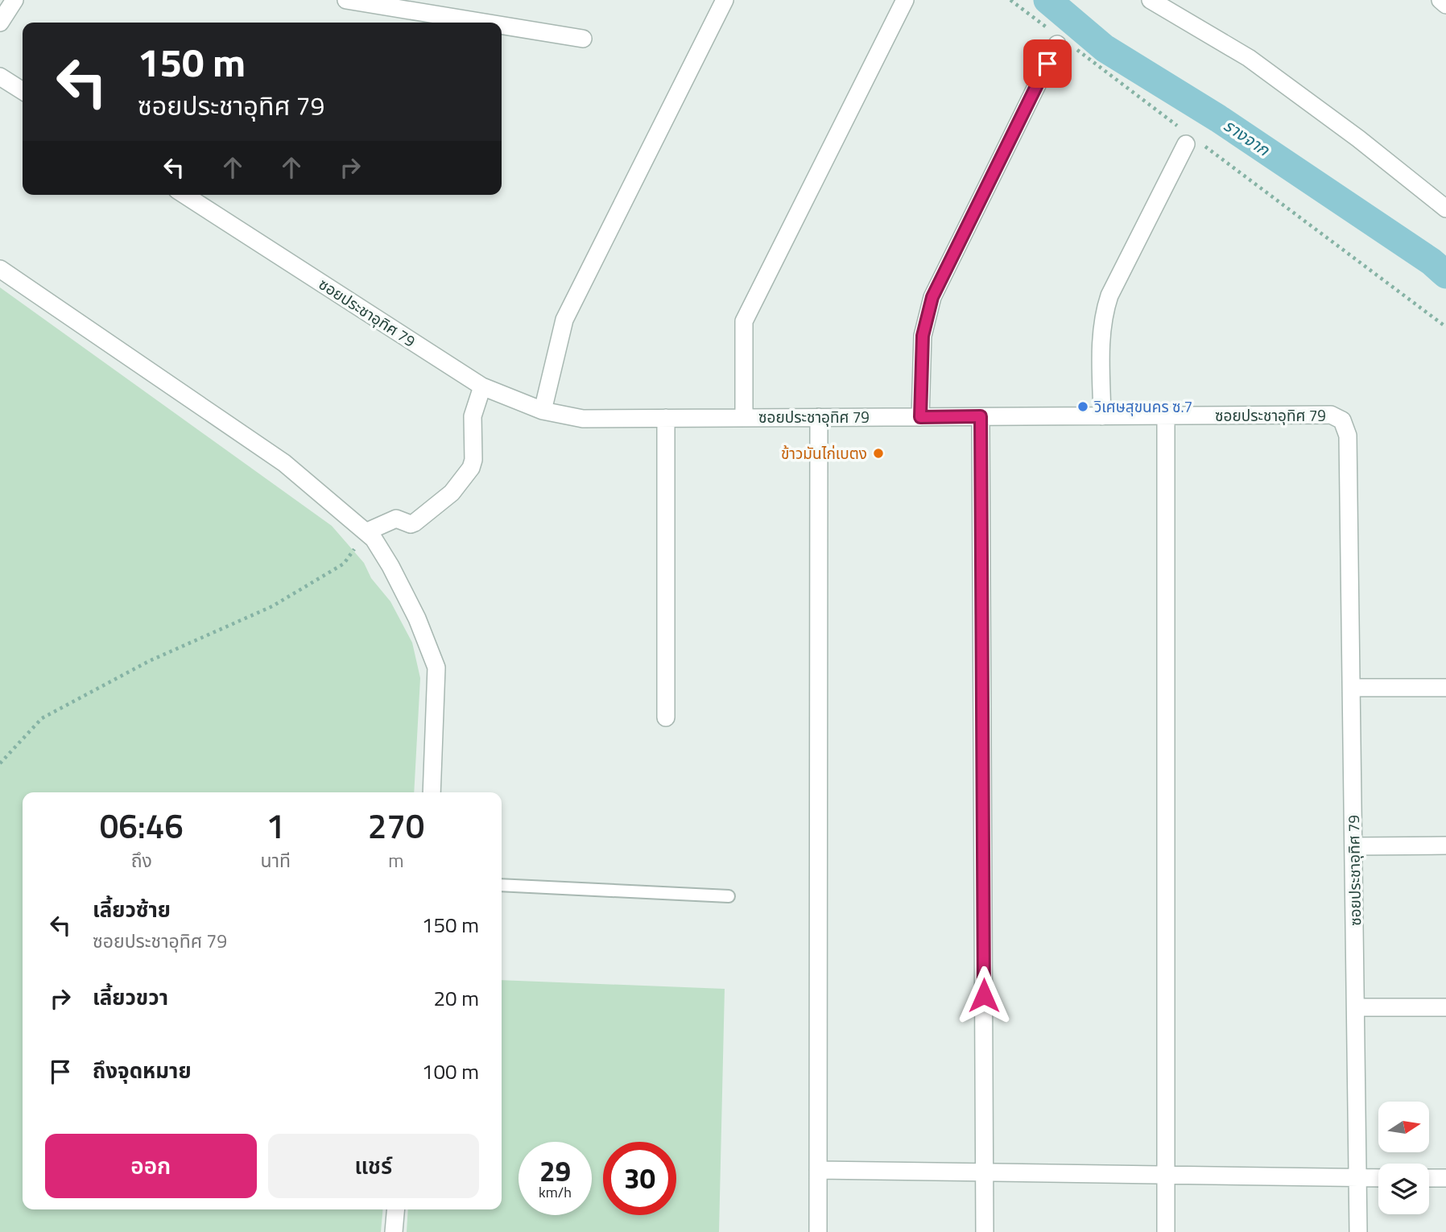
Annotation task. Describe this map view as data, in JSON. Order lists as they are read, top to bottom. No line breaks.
{"streets":{"street":["ซอยประชาอุทิศ 79"]},"water":["รางจาก"],"places":["วิเศษสุขนคร ซ.7","ข้าวมันไก่เบตง"],"north":"right","page":{"turn":["150 m","ซอยประชาอุทิศ 79"],"eta":["06:46","ถึง","1","นาที","270","m"],"list":[{"name":"เลี้ยวซ้าย","note":"ซอยประชาอุทิศ 79","value":"150 m"},{"name":"เลี้ยวขวา","value":"20 m"},{"name":"ถึงจุดหมาย","value":"100 m"}],"buttons":["ออก","แชร์"],"speed":"29 km/h","limit":"30"}}
